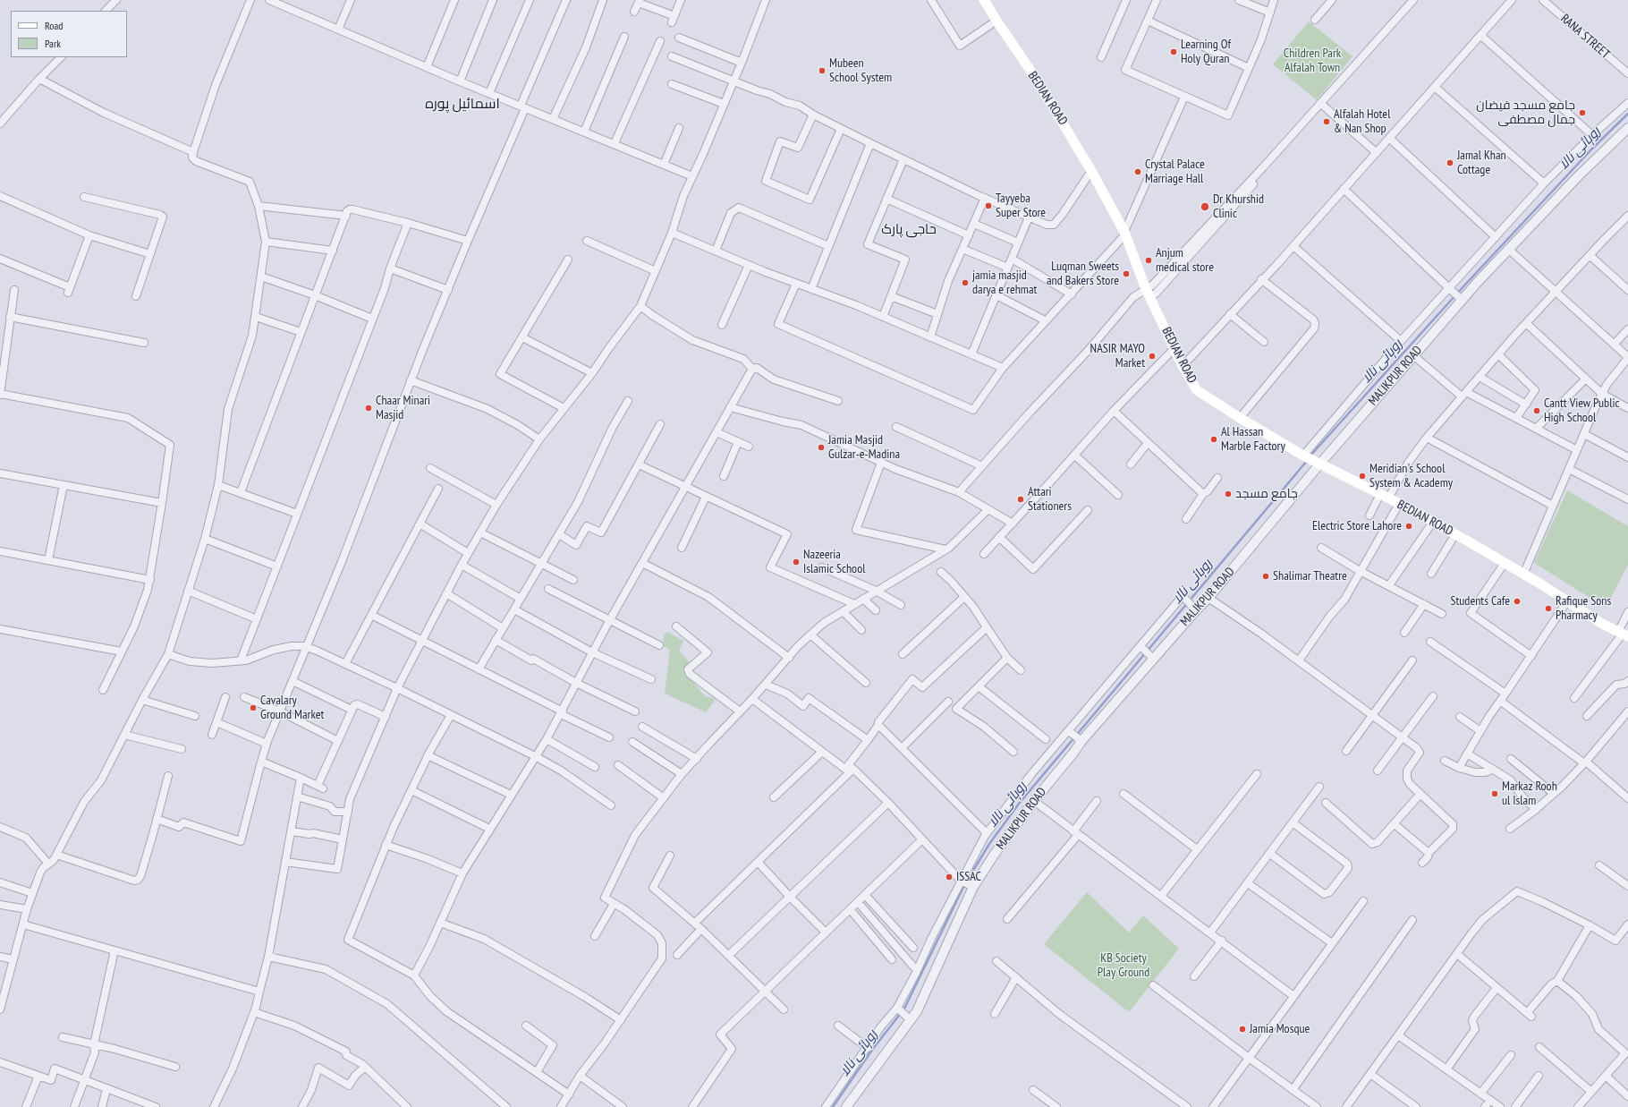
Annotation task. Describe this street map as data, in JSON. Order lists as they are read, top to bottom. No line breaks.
{"streets":{"main road":["BEDIAN ROAD"],"street":["RANA STREET","MALIKPUR ROAD"]},"crossings":[["BEDIAN ROAD","MALIKPUR ROAD"]],"districts":["اسمائیل پورہ","حاجی پارک"],"water":["روہائی نالا"],"parks":["Children Park Alfalah Town","KB Society Play Ground"],"places":["Learning Of Holy Quran","Mubeen School System","جامع مسجد فیضان جمال مصطفی","Alfalah Hotel & Nan Shop","Jamal Khan Cottage","Crystal Palace Marriage Hall","Tayyeba Super Store","Dr Khurshid Clinic","Anjum medical store","Luqman Sweets and Bakers Store","jamia masjid darya e rehmat","NASIR MAYO Market","Chaar Minari Masjid","Cantt View Public High School","Al Hassan Marble Factory","Jamia Masjid Gulzar-e-Madina","Meridian's School System & Academy","جامع مسجد","Attari Stationers","Electric Store Lahore","Nazeeria Islamic School","Shalimar Theatre","Students Cafe","Rafique Sons Pharmacy","Cavalary Ground Market","Markaz Rooh ul Islam","ISSAC","Jamia Mosque"],"legend":["Road","Park"]}
